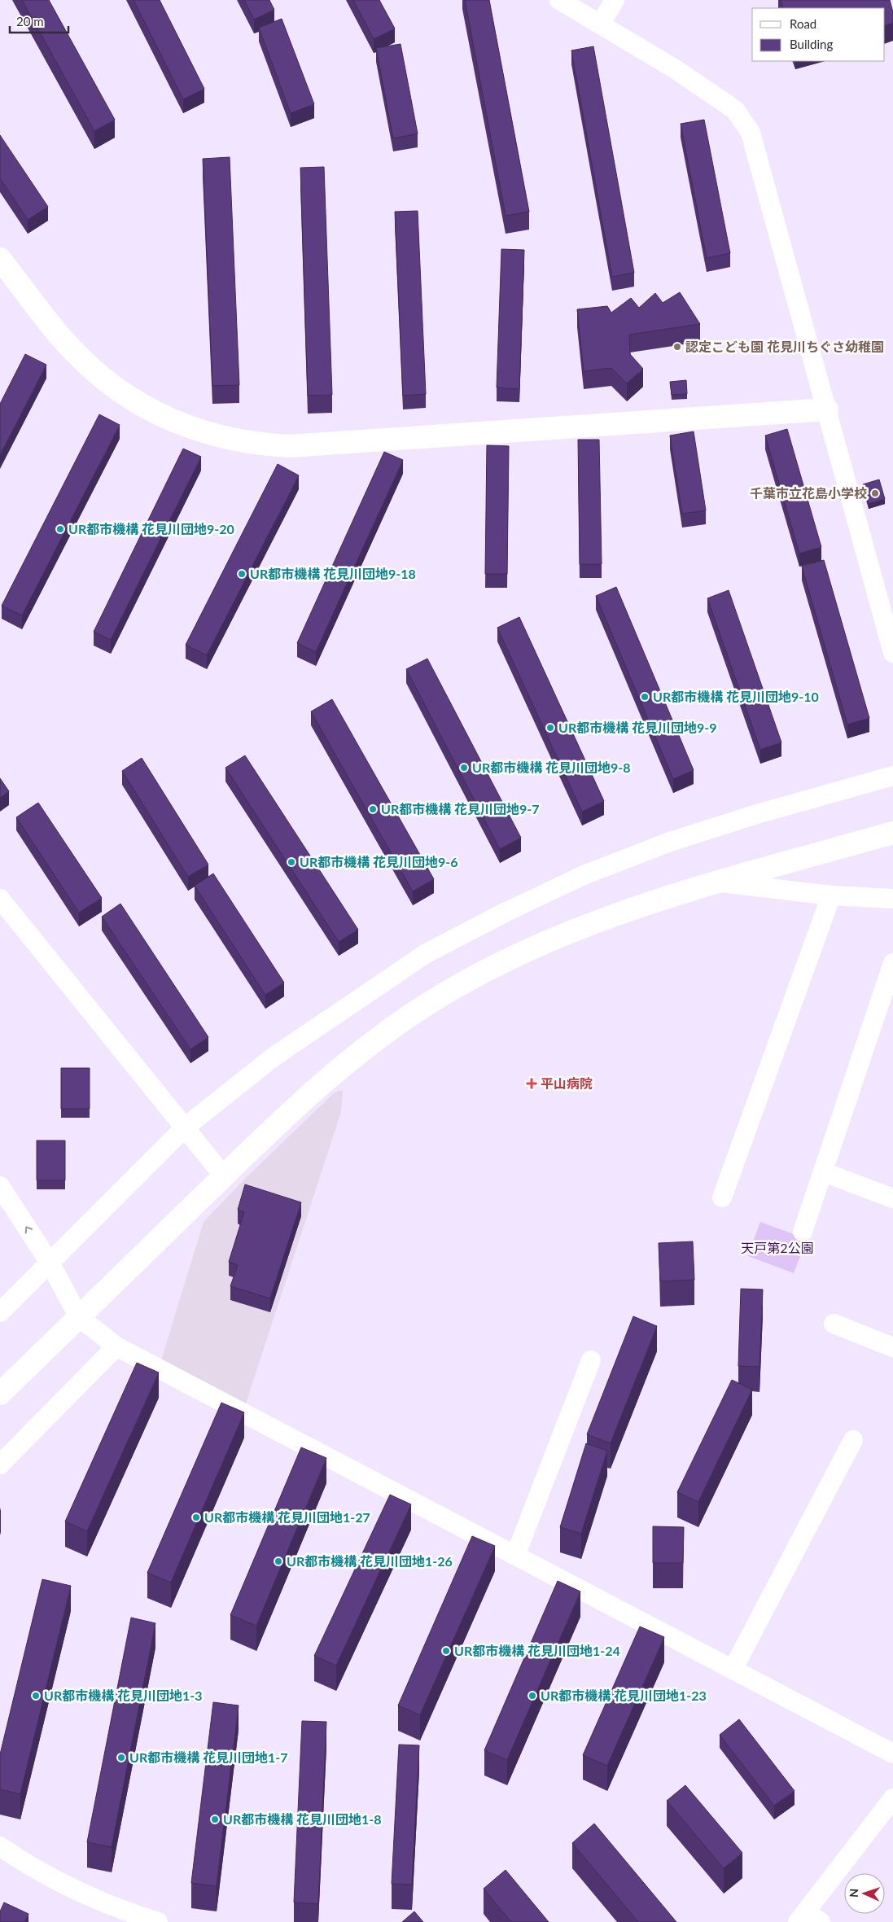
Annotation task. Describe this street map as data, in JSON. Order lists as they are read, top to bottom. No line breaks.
{"parks":["天戸第2公園"],"places":{"other":["認定こども園 花見川ちぐさ幼稚園","千葉市立花島小学校","UR都市機構 花見川団地9-20","UR都市機構 花見川団地9-18","UR都市機構 花見川団地9-10","UR都市機構 花見川団地9-9","UR都市機構 花見川団地9-8","UR都市機構 花見川団地9-7","UR都市機構 花見川団地9-6","UR都市機構 花見川団地1-27","UR都市機構 花見川団地1-26","UR都市機構 花見川団地1-24","UR都市機構 花見川団地1-3","UR都市機構 花見川団地1-23","UR都市機構 花見川団地1-7","UR都市機構 花見川団地1-8"],"health":["平山病院"]},"legend":["Road","Building"],"scale_bar":"20 m","north":"left"}
